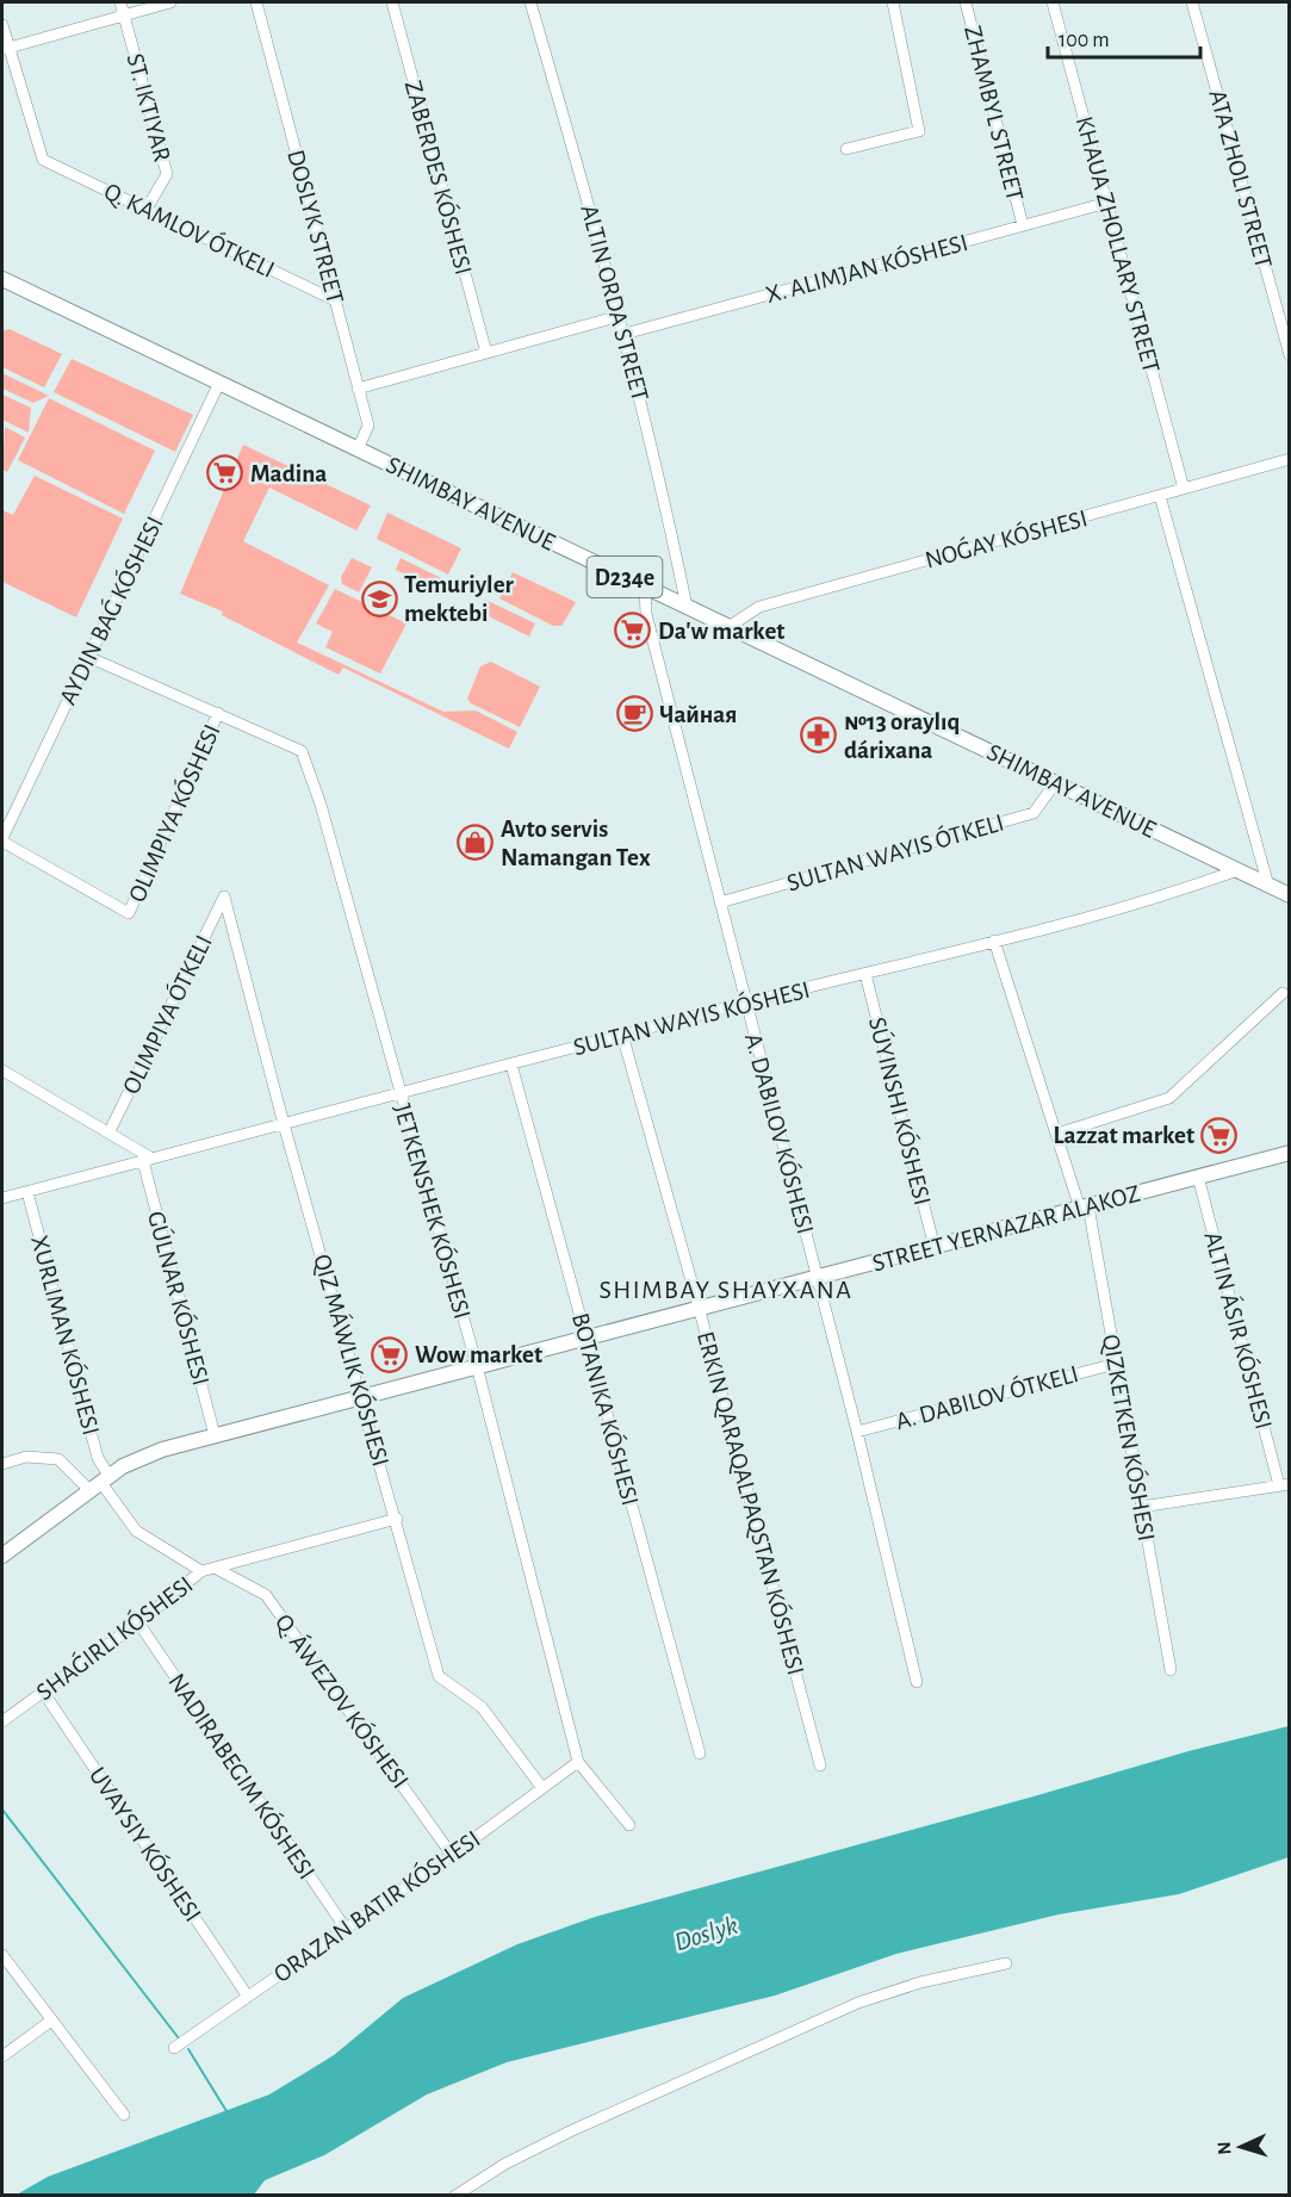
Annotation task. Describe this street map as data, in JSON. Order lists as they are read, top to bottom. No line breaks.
{"streets":{"main road":["SHIMBAY AVENUE","D234e","STREET YERNAZAR ALAKOZ"],"street":["ST. IKTIYAR","ZHAMBYL STREET","ZABERDES KÓSHESI","ATA ZHOLI STREET","DOSLYK STREET","Q. KAMLOV ÓTKELI","KHAUA ZHOLLARY STREET","X. ALIMJAN KÓSHESI","ALTIN ORDA STREET","NOǴAY KÓSHESI","OLIMPIYA KÓSHESI","OLIMPIYA ÓTKELI","SÚYINSHI KÓSHESI","A. DABILOV KÓSHESI","JETKENSHEK KÓSHESI","GÚLNAR KÓSHESI","XURLIMAN KÓSHESI","A. DABILOV ÓTKELI","BOTANIKA KÓSHESI","ERKIN QARAQALPAQSTAN KÓSHESI","Q. ÁWEZOV KÓSHESI","NADIRABEGIM KÓSHESI","UVAYSIY KÓSHESI"]},"crossings":[["ST. IKTIYAR","Q. KAMLOV ÓTKELI"],["ZHAMBYL STREET","X. ALIMJAN KÓSHESI"],["DOSLYK STREET","Q. KAMLOV ÓTKELI"],["DOSLYK STREET","SHIMBAY AVENUE"],["KHAUA ZHOLLARY STREET","X. ALIMJAN KÓSHESI"],["KHAUA ZHOLLARY STREET","NOǴAY KÓSHESI"],["X. ALIMJAN KÓSHESI","ALTIN ORDA STREET"],["ALTIN ORDA STREET","SHIMBAY AVENUE"],["SHIMBAY AVENUE","NOǴAY KÓSHESI"],["SHIMBAY AVENUE","A. DABILOV KÓSHESI"],["OLIMPIYA KÓSHESI","JETKENSHEK KÓSHESI"],["SÚYINSHI KÓSHESI","STREET YERNAZAR ALAKOZ"],["A. DABILOV KÓSHESI","STREET YERNAZAR ALAKOZ"],["A. DABILOV KÓSHESI","A. DABILOV ÓTKELI"],["JETKENSHEK KÓSHESI","STREET YERNAZAR ALAKOZ"],["STREET YERNAZAR ALAKOZ","GÚLNAR KÓSHESI"],["STREET YERNAZAR ALAKOZ","XURLIMAN KÓSHESI"],["STREET YERNAZAR ALAKOZ","BOTANIKA KÓSHESI"],["STREET YERNAZAR ALAKOZ","ERKIN QARAQALPAQSTAN KÓSHESI"]],"districts":["SHIMBAY SHAYXANA"],"water":["Doslyk"],"places":{"supermarket":["Madina","Da'w market","Lazzat market","Wow market"],"school or university":["Temuriyler mektebi"],"cafe":["Чайная"],"pharmacy":["№13 oraylıq dárixana"],"shop":["Avto servis Namangan Tex"]},"scale_bar":"100 m","north":"left"}
